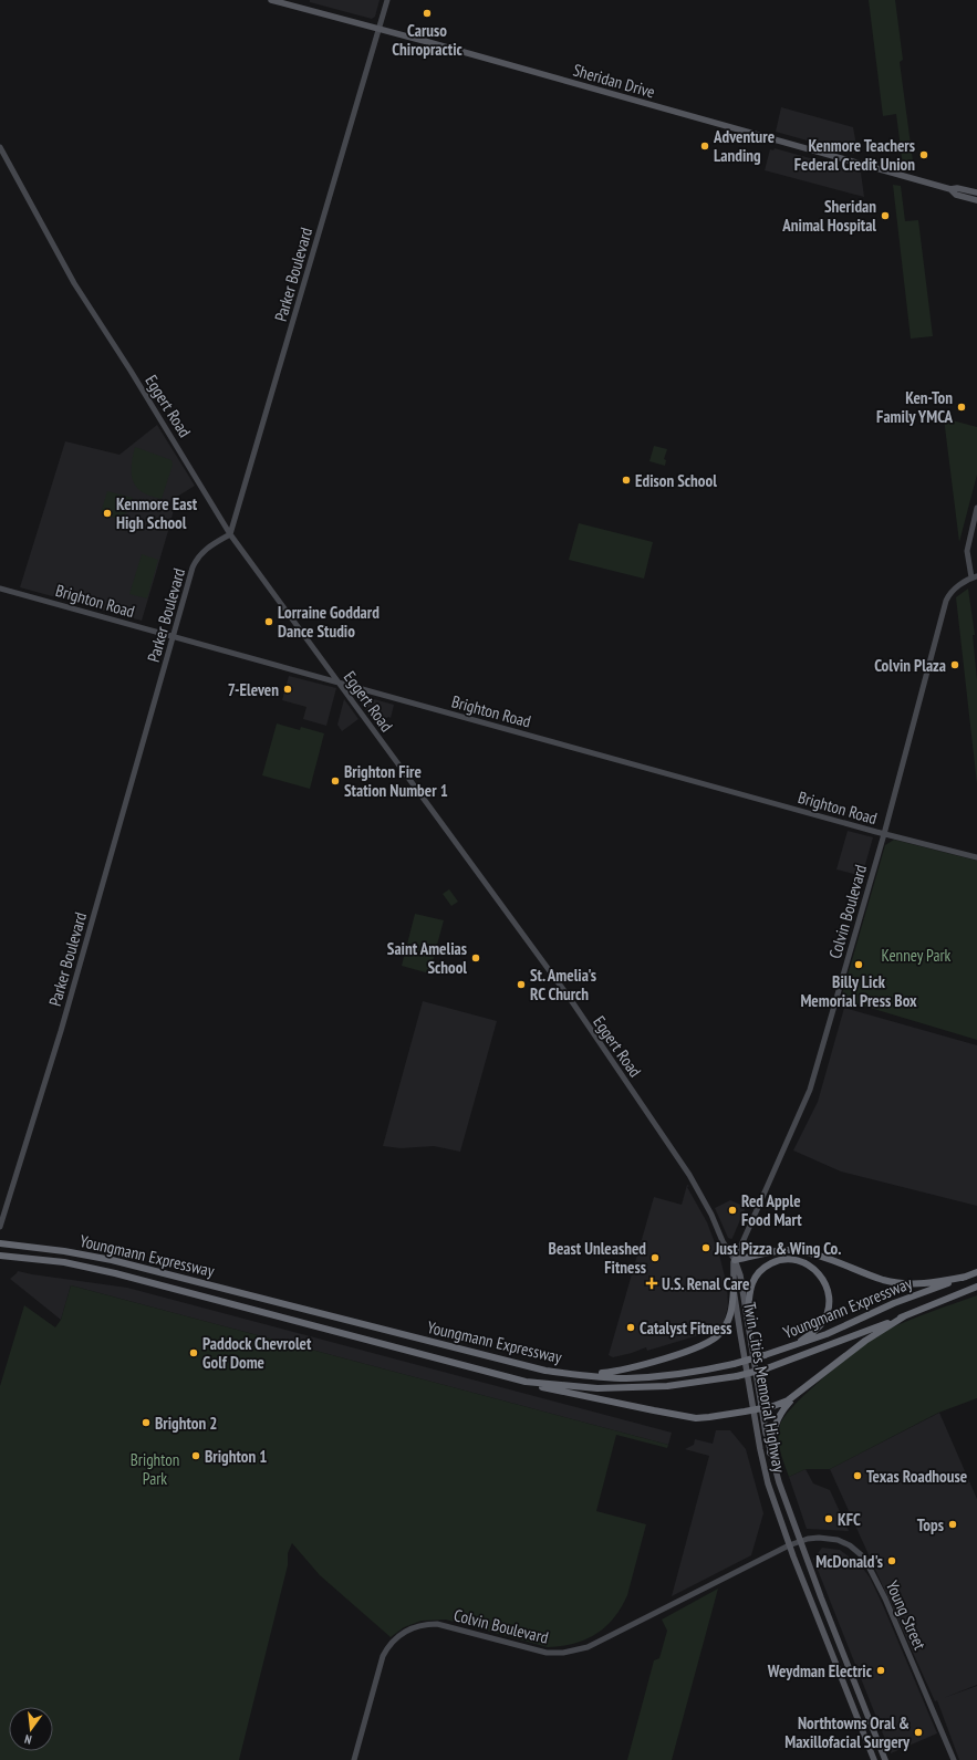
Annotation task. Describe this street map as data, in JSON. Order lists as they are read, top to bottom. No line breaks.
{"streets":{"highway":["Youngmann Expressway"],"main road":["Sheridan Drive","Twin Cities Memorial Highway"],"street":["Parker Boulevard","Eggert Road","Brighton Road","Colvin Boulevard","Young Street"]},"crossings":[["Sheridan Drive","Parker Boulevard"],["Parker Boulevard","Eggert Road"],["Parker Boulevard","Brighton Road"],["Eggert Road","Brighton Road"],["Eggert Road","Colvin Boulevard"],["Eggert Road","Twin Cities Memorial Highway"],["Brighton Road","Colvin Boulevard"],["Colvin Boulevard","Twin Cities Memorial Highway"],["Colvin Boulevard","Young Street"],["Twin Cities Memorial Highway","Young Street"]],"parks":["Kenney Park","Brighton Park"],"places":{"other":["Caruso Chiropractic","Adventure Landing","Kenmore Teachers Federal Credit Union","Sheridan Animal Hospital","Ken-Ton Family YMCA","Edison School","Kenmore East High School","Lorraine Goddard Dance Studio","Colvin Plaza","7-Eleven","Brighton Fire Station Number 1","Saint Amelias School","Billy Lick Memorial Press Box","St. Amelia's RC Church","Red Apple Food Mart","Just Pizza & Wing Co.","Beast Unleashed Fitness","Catalyst Fitness","Paddock Chevrolet Golf Dome","Brighton 2","Brighton 1","Texas Roadhouse","KFC","Tops","McDonald's","Weydman Electric","Northtowns Oral & Maxillofacial Surgery"],"health":["U.S. Renal Care"]},"north":"bottom"}
